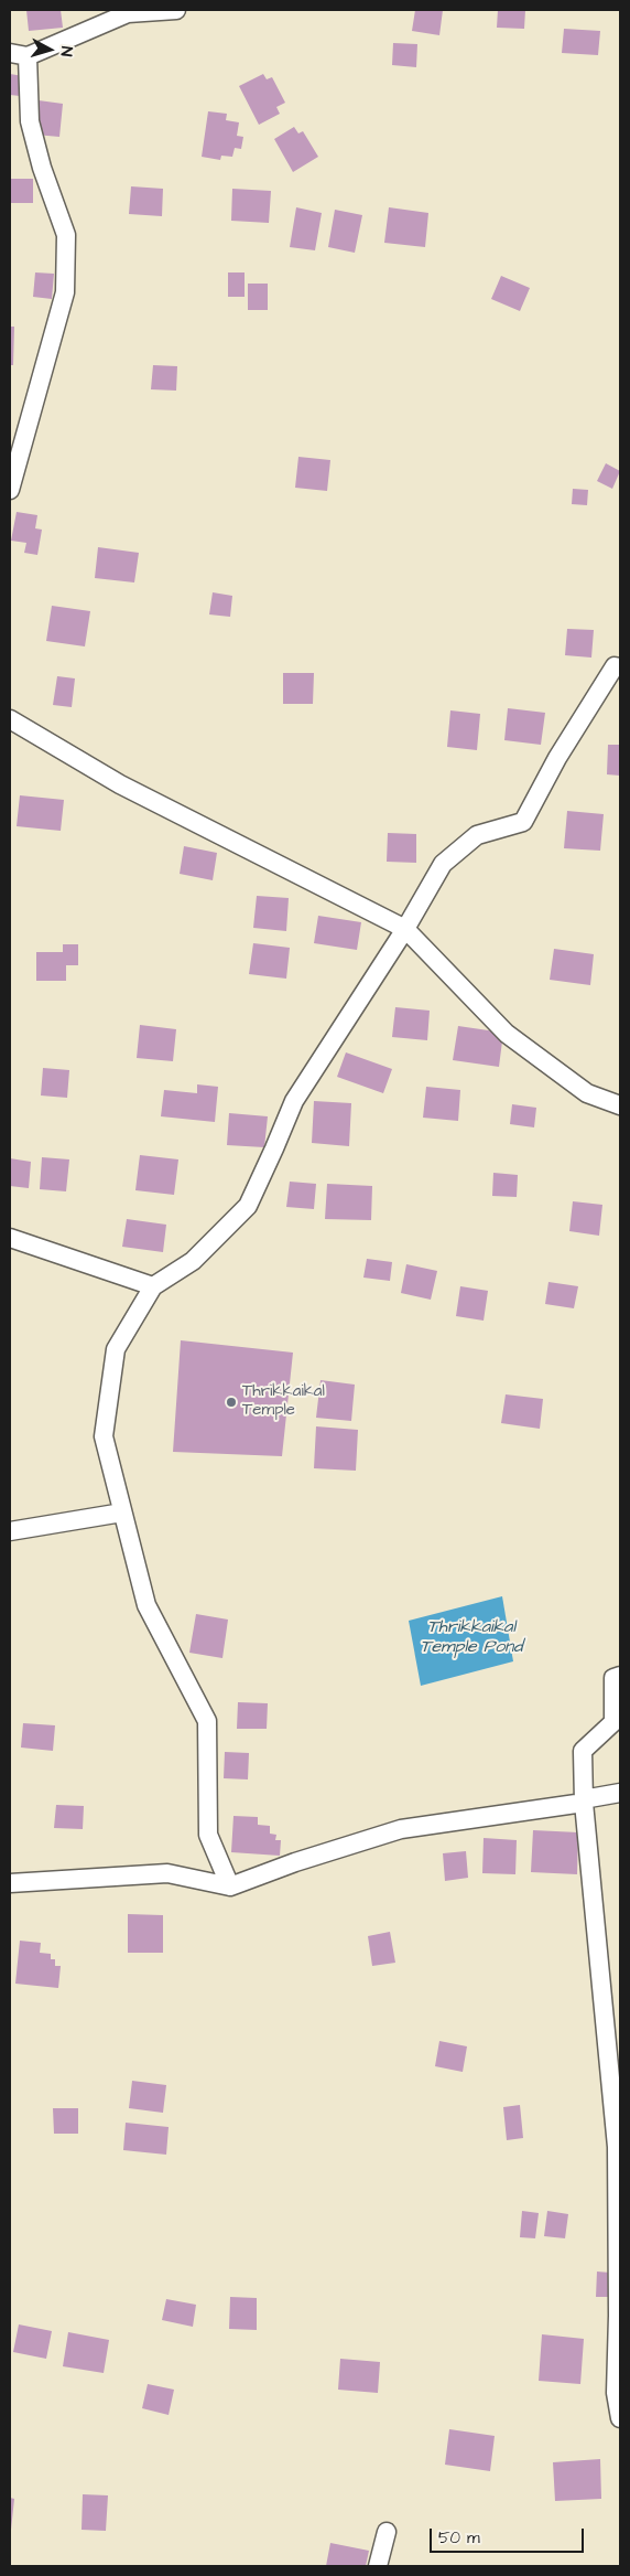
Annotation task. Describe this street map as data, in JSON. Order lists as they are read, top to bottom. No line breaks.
{"water":["Thrikkaikal Temple Pond"],"places":["Thrikkaikal Temple"],"scale_bar":"50 m","north":"right"}
